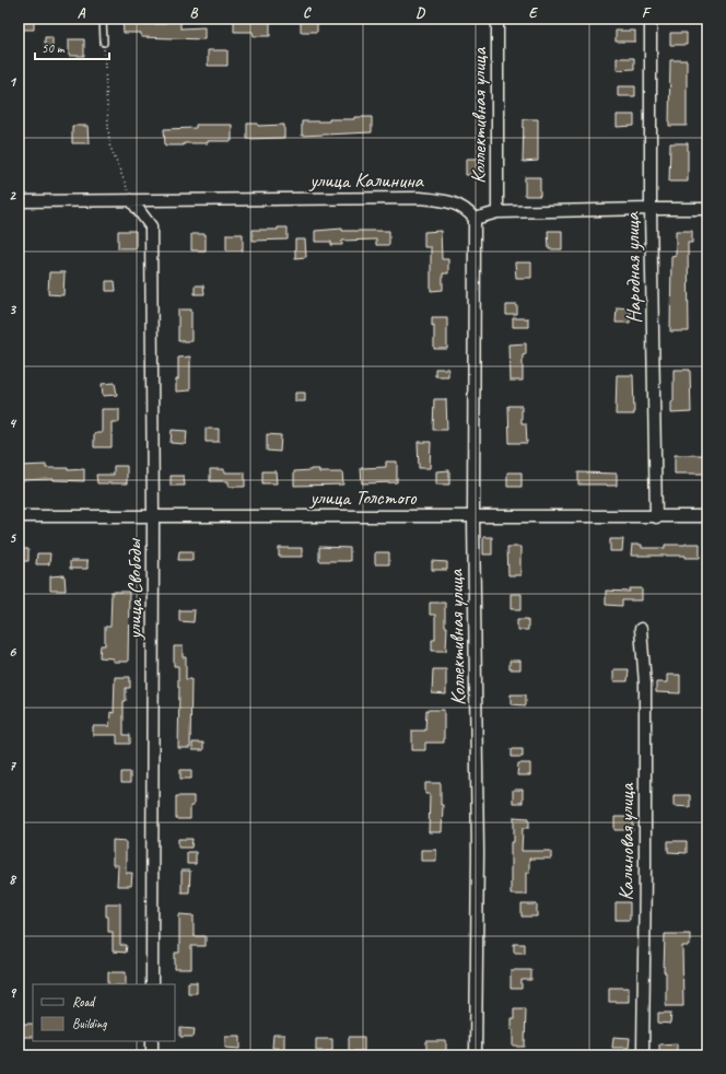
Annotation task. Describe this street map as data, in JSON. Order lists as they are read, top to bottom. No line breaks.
{"streets":{"street":["Коллективная улица","улица Калинина","Народная улица","улица Толстого","улица Свободы","Калиновая улица"]},"crossings":[["Коллективная улица","улица Калинина"],["Коллективная улица","улица Толстого"],["улица Калинина","улица Свободы"],["Народная улица","улица Толстого"],["улица Толстого","улица Свободы"]],"legend":["Road","Building"],"scale_bar":"50 m","grid":{"columns":["A","B","C","D","E","F"],"rows":["1","2","3","4","5","6","7","8","9"]}}
